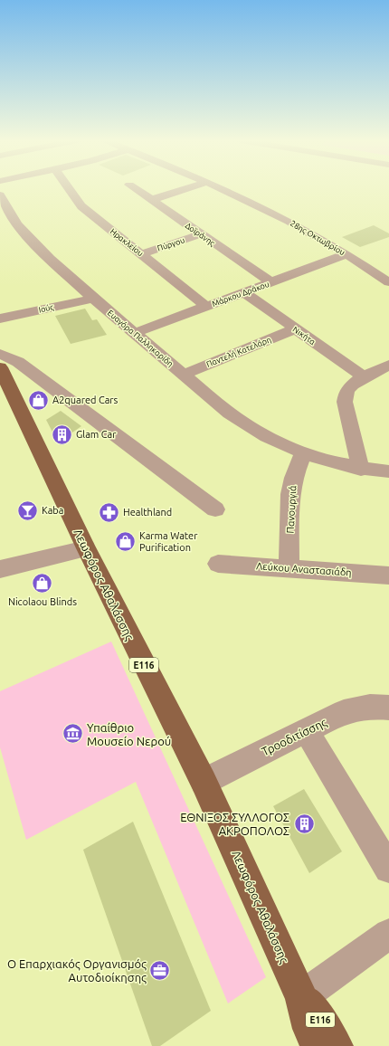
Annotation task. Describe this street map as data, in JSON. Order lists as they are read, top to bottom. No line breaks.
{"streets":{"main road":["Λεωφόρος Αθαλάσσης","E116"],"street":["Δοϊράνης","28ης Οκτωβρίου","Ηρακλείου","Πύργου","Μάρκου Δράκου","Ιούς","Νικήτα","Ευαγόρα Παλληκαρίδη","Παντελή Κατελάρη","Πανουργιά","Λεύκου Αναστασιάδη","Τροοδιτίσσης"]},"crossings":[["Δοϊράνης","Πύργου"],["Δοϊράνης","Μάρκου Δράκου"],["28ης Οκτωβρίου","Μάρκου Δράκου"],["Ηρακλείου","Πύργου"],["Ηρακλείου","Μάρκου Δράκου"],["Μάρκου Δράκου","Νικήτα"],["Μάρκου Δράκου","Ευαγόρα Παλληκαρίδη"],["Ιούς","Ευαγόρα Παλληκαρίδη"],["Νικήτα","Παντελή Κατελάρη"],["Ευαγόρα Παλληκαρίδη","Παντελή Κατελάρη"],["Ευαγόρα Παλληκαρίδη","Πανουργιά"],["Πανουργιά","Λεύκου Αναστασιάδη"],["Λεωφόρος Αθαλάσσης","Τροοδιτίσσης"]],"places":{"shop":["A2quared Cars","Karma Water Purification","Nicolaou Blinds"],"building":["Glam Car","ΕΘΝΙΞΟΣ ΣΥΛΛΟΓΟΣ ΑΚΡΟΠΟΛΟΣ"],"bar":["Kaba"],"pharmacy":["Healthland"],"museum":["Υπαίθριο Μουσείο Νερού"],"office":["Ο Επαρχιακός Οργανισμός Αυτοδιοίκησης"]}}
